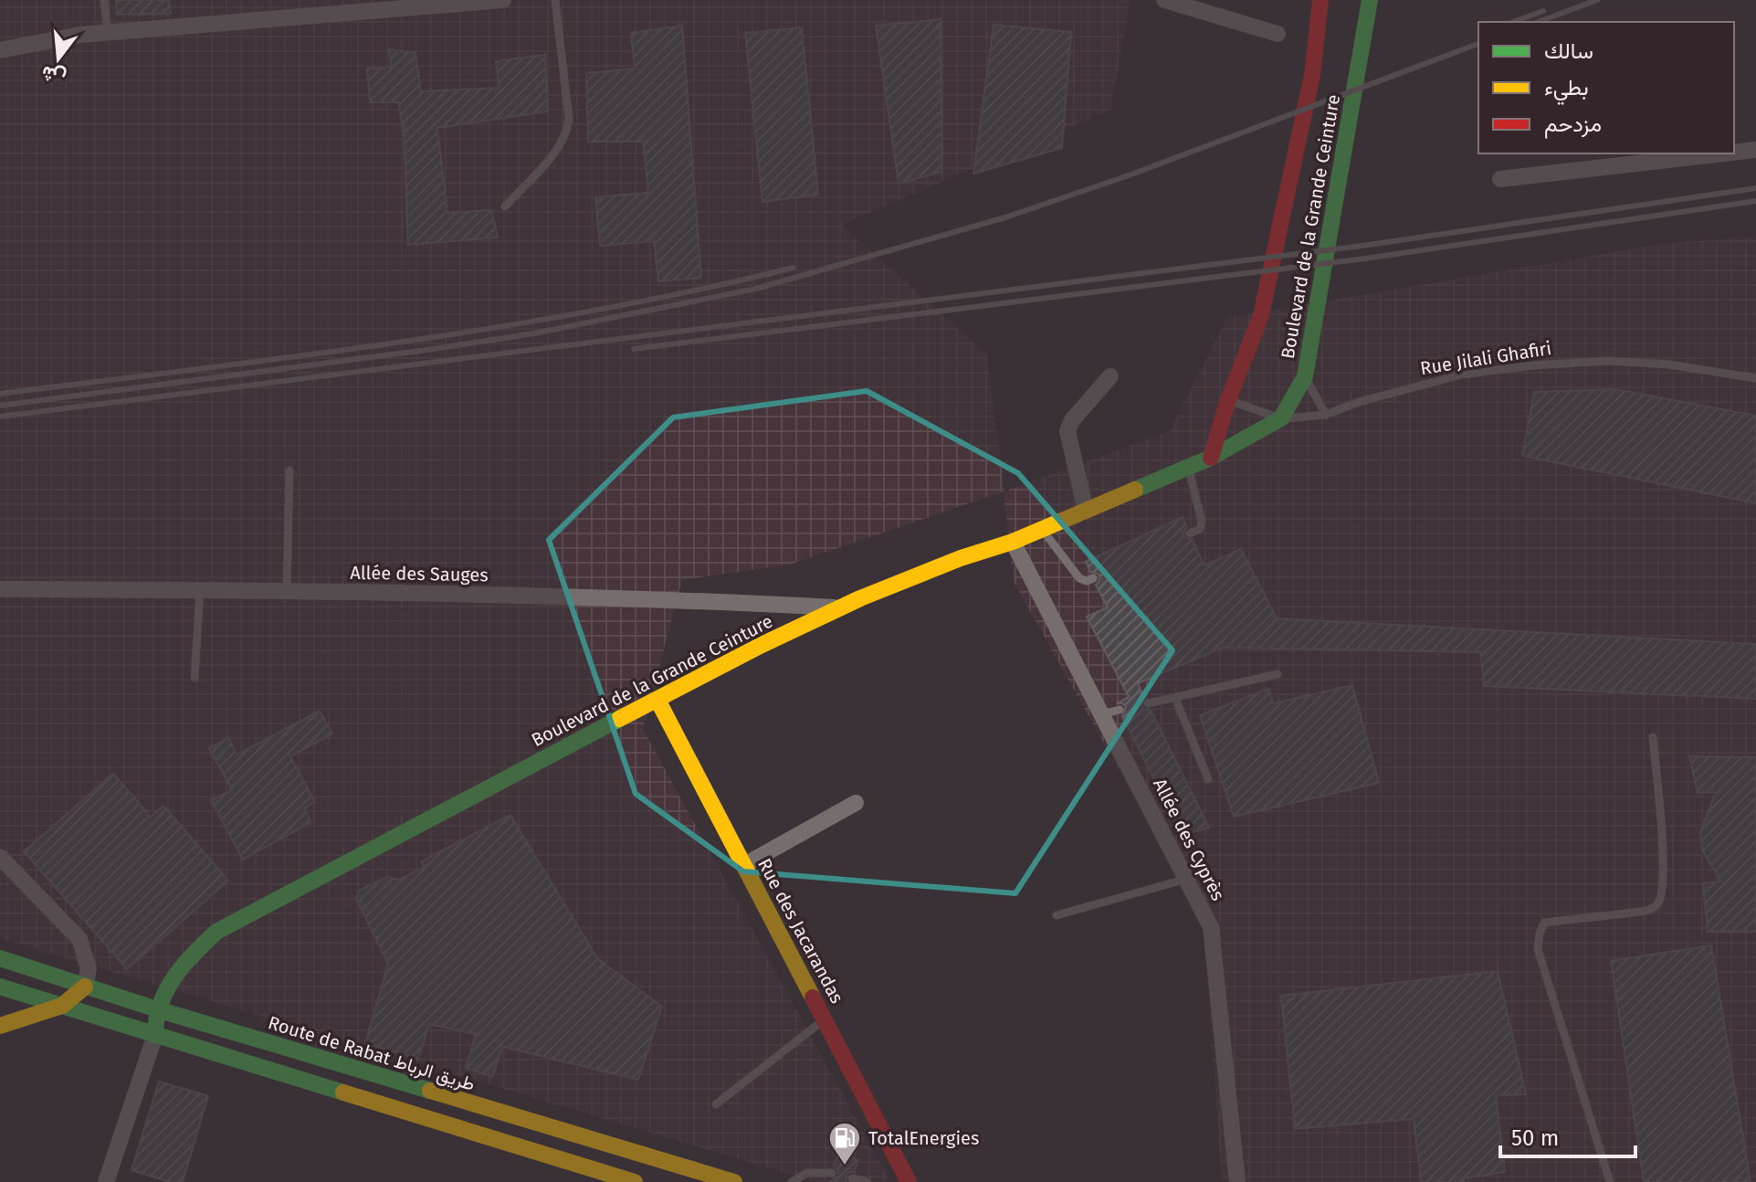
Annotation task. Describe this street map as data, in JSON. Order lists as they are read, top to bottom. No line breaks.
{"streets":{"main road":["Boulevard de la Grande Ceinture","Rue des Jacarandas","Route de Rabat طريق الرباط"],"street":["Allée des Sauges","Allée des Cyprès"],"lane":["Rue Jilali Ghafiri"]},"crossings":[["Boulevard de la Grande Ceinture","Rue Jilali Ghafiri"],["Boulevard de la Grande Ceinture","Allée des Sauges"],["Boulevard de la Grande Ceinture","Allée des Cyprès"],["Boulevard de la Grande Ceinture","Rue des Jacarandas"],["Boulevard de la Grande Ceinture","Route de Rabat طريق الرباط"]],"places":{"fuel station":["TotalEnergies"]},"legend":["سالك","بطيء","مزدحم"],"scale_bar":"50 m","north":"bottom"}
